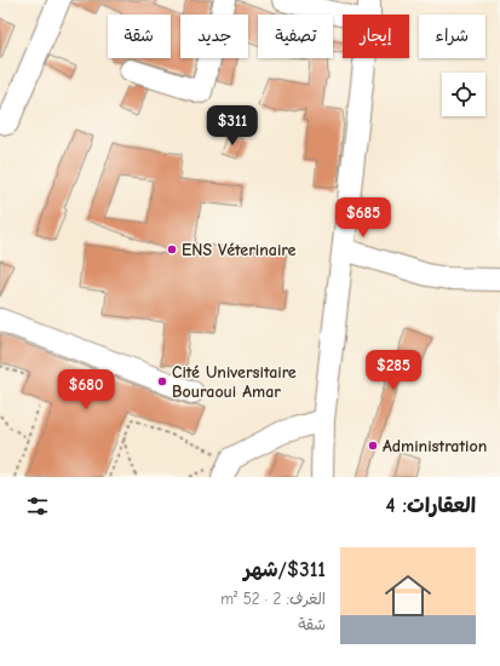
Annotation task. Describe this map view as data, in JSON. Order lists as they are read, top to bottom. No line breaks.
{"places":["ENS Véterinaire","Cité Universitaire Bouraoui Amar","Administration"],"page":{"chip":["شراء","إيجار","تصفية","جديد","شقة"],"price":["$311","$685","$285","$680"],"heading":"العقارات: 4","list":[{"name":"$311/شهر","note":"الغرف: 2 · 52 m² · شقة"}]}}
